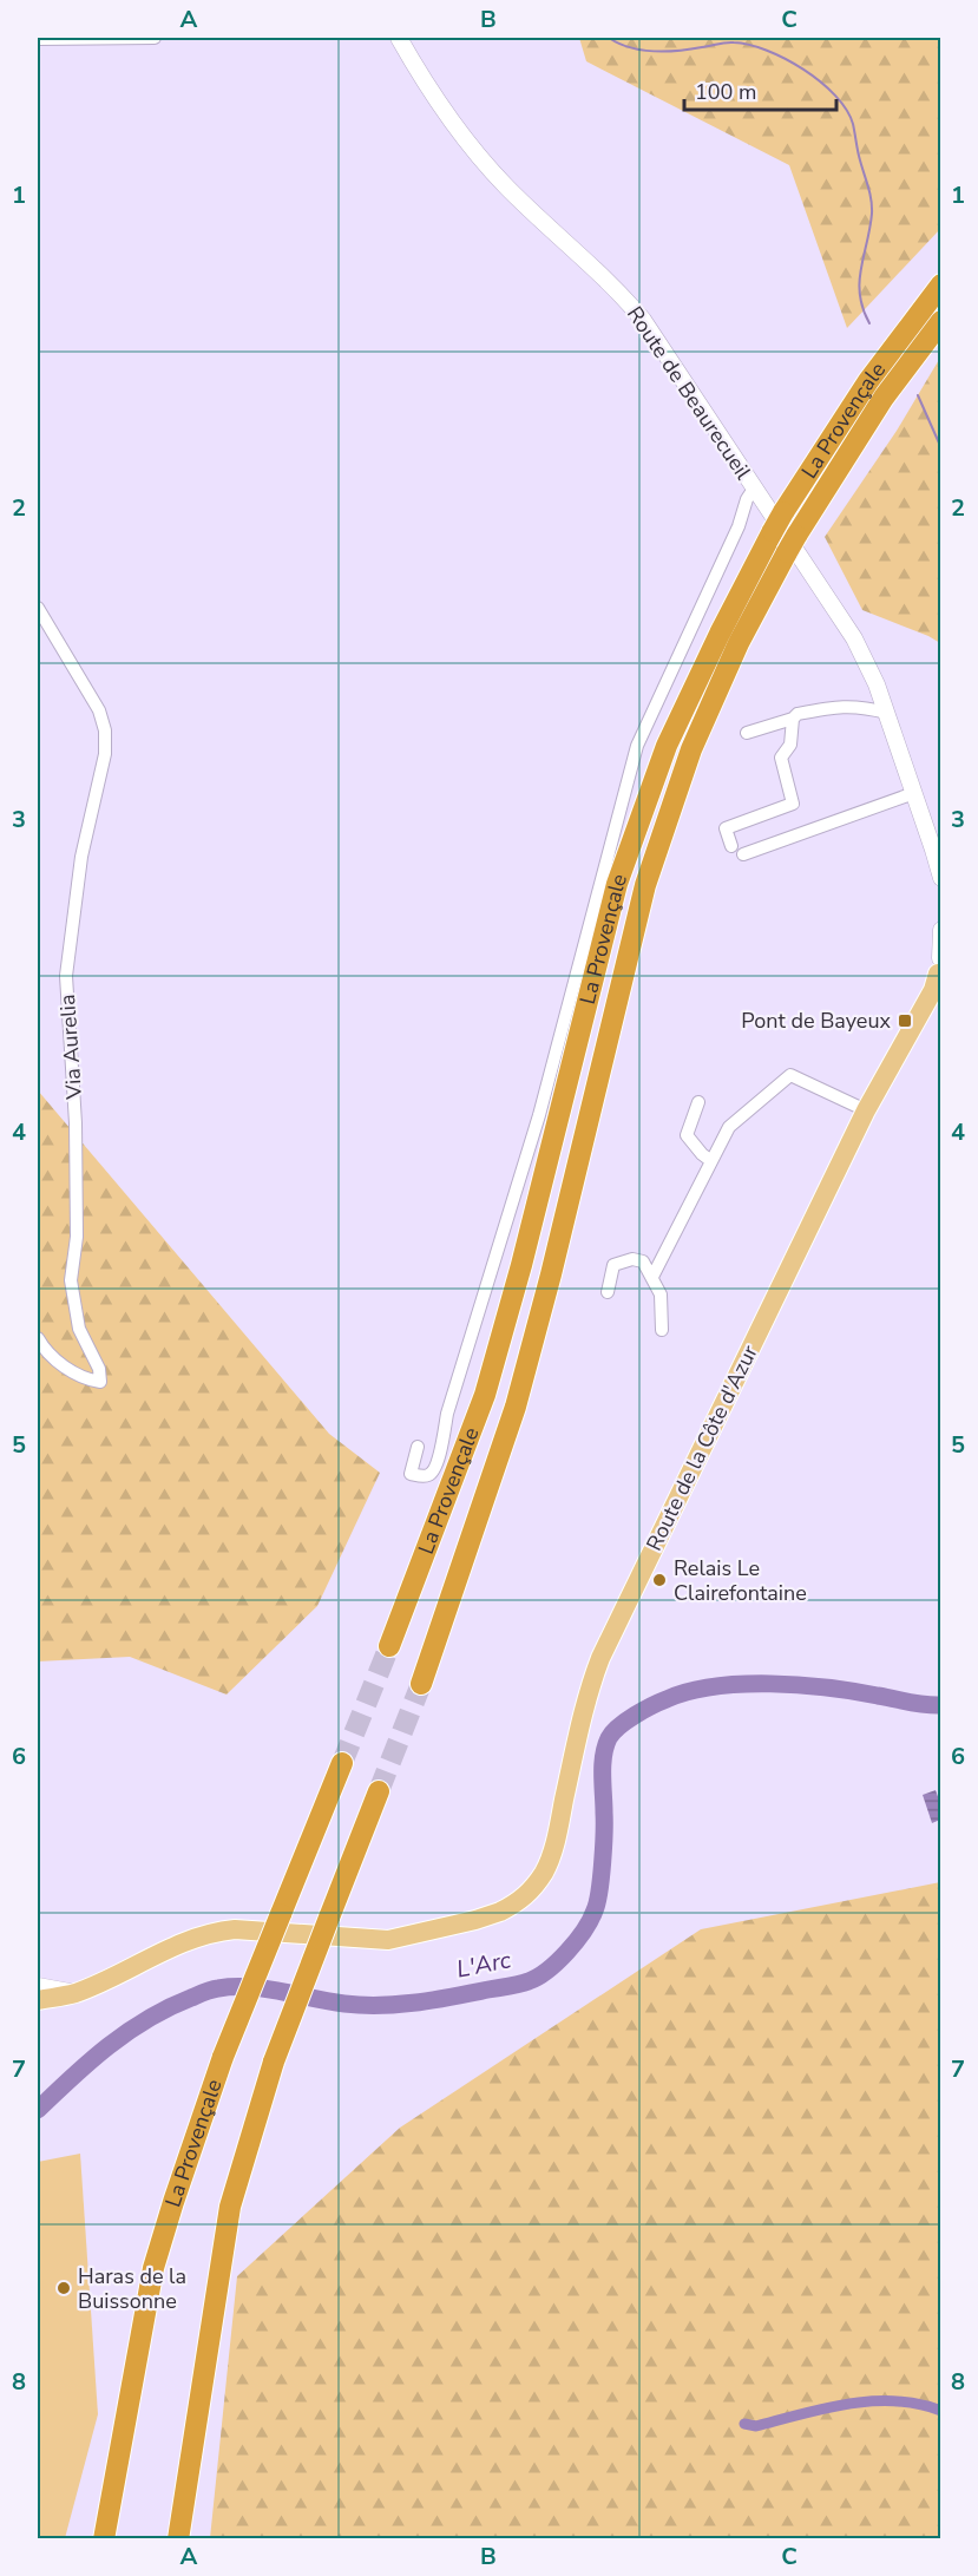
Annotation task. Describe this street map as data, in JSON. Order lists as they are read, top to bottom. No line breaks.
{"streets":{"highway":["La Provençale"],"main road":["Route de la Côte d'Azur"],"street":["Route de Beaurecueil","Via Aurelia"]},"water":["L'Arc"],"places":{"transit":["Pont de Bayeux"],"other":["Relais Le Clairefontaine","Haras de la Buissonne"]},"scale_bar":"100 m","grid":{"columns":["A","B","C"],"rows":["1","2","3","4","5","6","7","8"]}}
